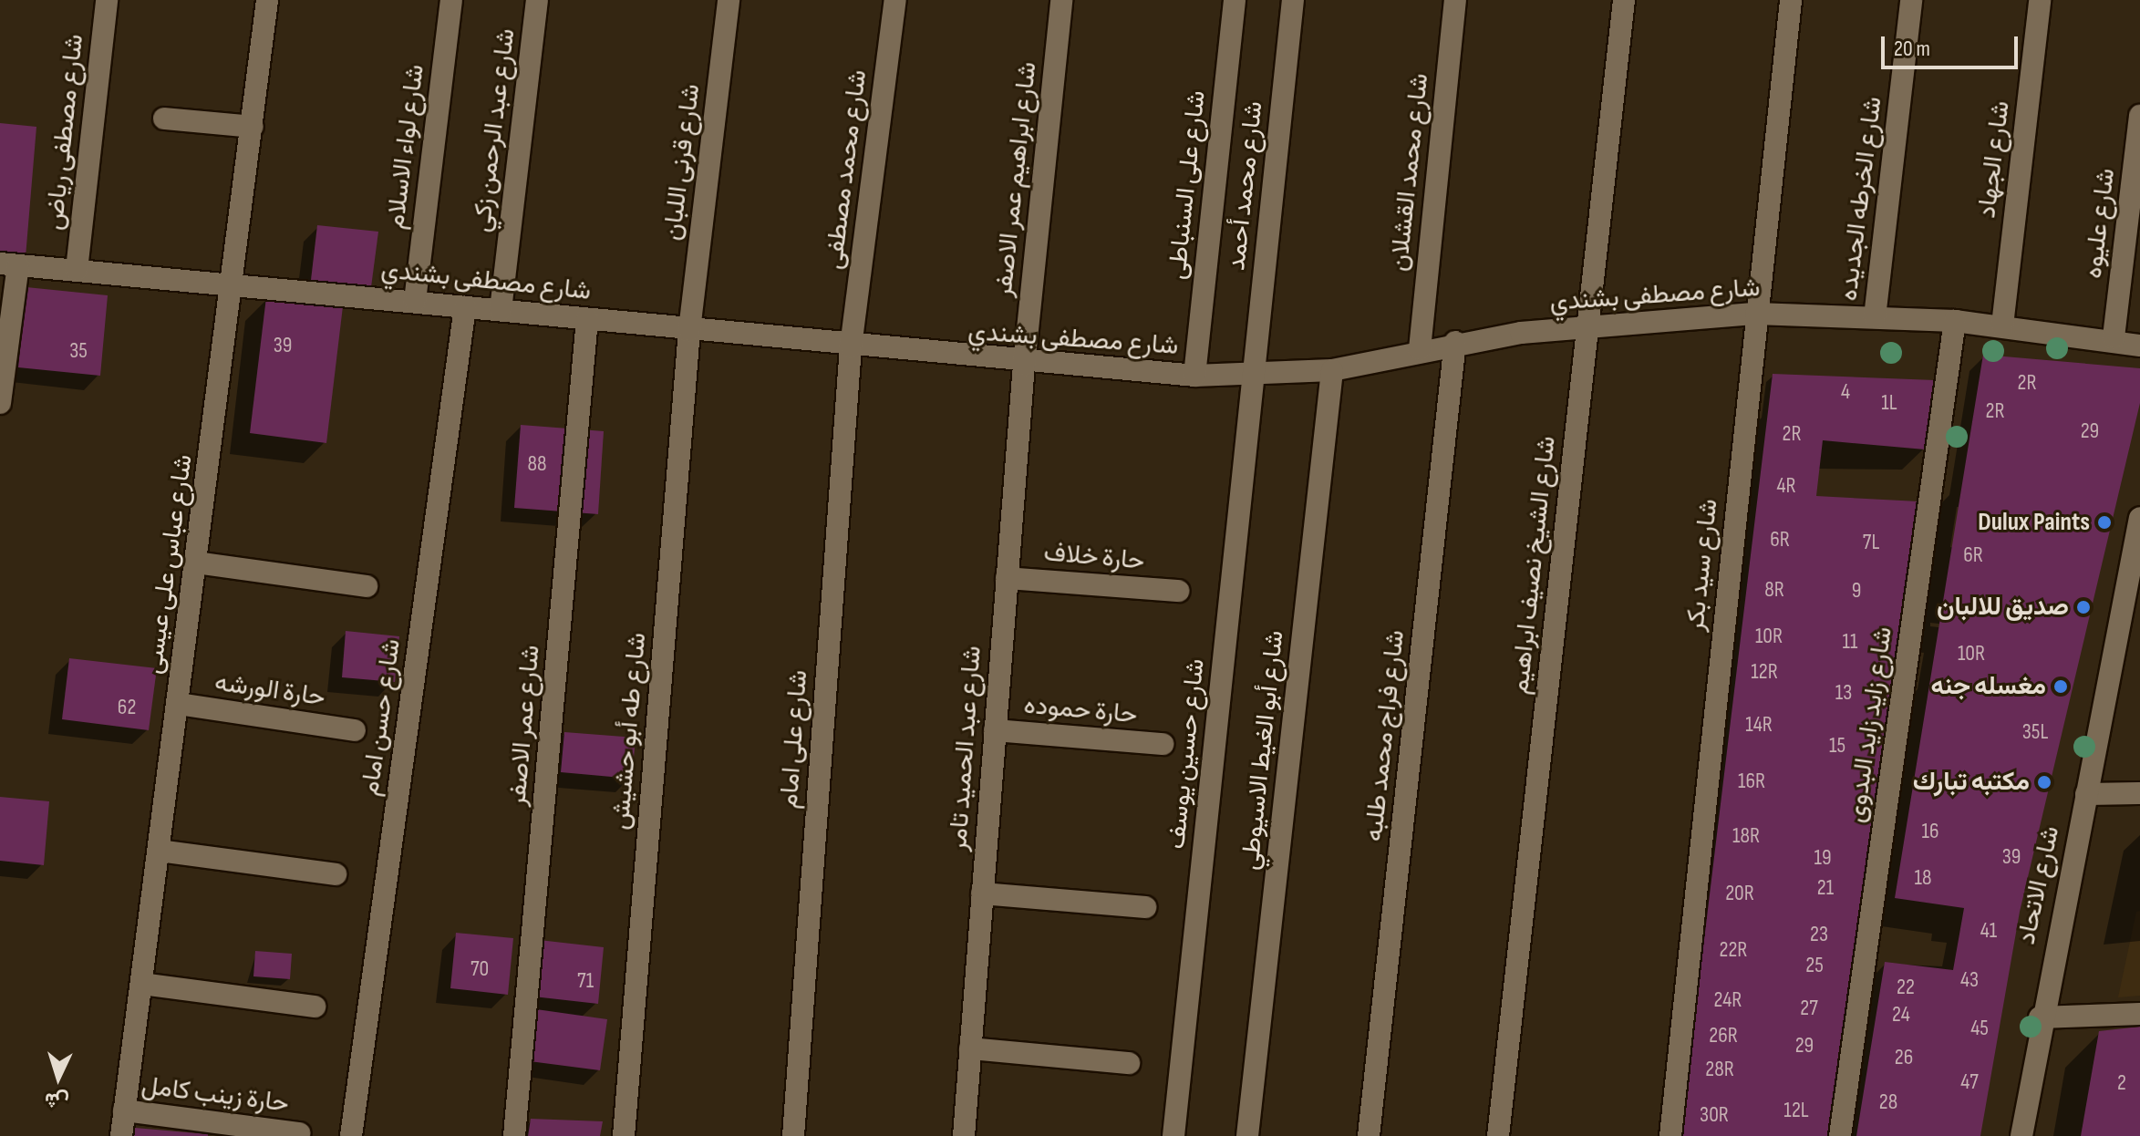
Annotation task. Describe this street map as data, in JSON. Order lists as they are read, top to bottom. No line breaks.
{"streets":{"street":["شارع عبد الرحمن زكي","شارع مصطفى رياض","شارع لواء الاسلام","شارع الجهاد","شارع قرنى اللبان","شارع محمد مصطفى","شارع محمد القشلان","شارع ابراهيم عمر الاصفر","شارع على السنباطى","شارع محمد أحمد","شارع الخرطه الجديده","شارع عليوه","شارع مصطفى بشندي","حارة خلاف","شارع عباس على عيسى","شارع الشيخ نصيف ابراهيم","شارع سيد بكر","حارة الورشه","حارة حموده","شارع حسن امام","شارع زايد زايد البدوى","شارع عمر الاصفر","شارع طه أبو حشيش","شارع فراج محمد طلبه","شارع على امام","شارع عبد الحميد تامر","شارع أبو الغيط الاسيوطي","شارع حسين يوسف","شارع الاتحاد","حارة زينب كامل"]},"crossings":[["شارع عبد الرحمن زكي","شارع مصطفى بشندي"],["شارع مصطفى رياض","شارع مصطفى بشندي"],["شارع لواء الاسلام","شارع مصطفى بشندي"],["شارع الجهاد","شارع مصطفى بشندي"],["شارع قرنى اللبان","شارع مصطفى بشندي"],["شارع قرنى اللبان","شارع طه أبو حشيش"],["شارع محمد مصطفى","شارع مصطفى بشندي"],["شارع محمد مصطفى","شارع على امام"],["شارع محمد القشلان","شارع مصطفى بشندي"],["شارع ابراهيم عمر الاصفر","شارع مصطفى بشندي"],["شارع ابراهيم عمر الاصفر","شارع عبد الحميد تامر"],["شارع على السنباطى","شارع مصطفى بشندي"],["شارع محمد أحمد","شارع مصطفى بشندي"],["شارع محمد أحمد","شارع حسين يوسف"],["شارع الخرطه الجديده","شارع مصطفى بشندي"],["شارع عليوه","شارع مصطفى بشندي"],["شارع مصطفى بشندي","شارع عباس على عيسى"],["شارع مصطفى بشندي","شارع الشيخ نصيف ابراهيم"],["شارع مصطفى بشندي","شارع سيد بكر"],["شارع مصطفى بشندي","شارع حسن امام"],["شارع مصطفى بشندي","شارع زايد زايد البدوى"],["شارع مصطفى بشندي","شارع عمر الاصفر"],["شارع مصطفى بشندي","شارع طه أبو حشيش"],["شارع مصطفى بشندي","شارع فراج محمد طلبه"],["شارع مصطفى بشندي","شارع على امام"],["شارع مصطفى بشندي","شارع عبد الحميد تامر"],["شارع مصطفى بشندي","شارع أبو الغيط الاسيوطي"],["شارع مصطفى بشندي","شارع حسين يوسف"],["حارة خلاف","شارع عبد الحميد تامر"],["شارع عباس على عيسى","حارة الورشه"],["شارع عباس على عيسى","حارة زينب كامل"],["حارة حموده","شارع عبد الحميد تامر"]],"places":["Dulux Paints","صديق للالبان","مغسله جنه","مكتبه تبارك"],"house_numbers":["39","35","2R","4","1L","2R","29","2R","88","4R","6R","7L","6R","8R","9","10R","11","10R","12R","13","62","14R","35L","15","16R","16","18R","39","19","18","21","20R","41","23","22R","25","70","43","71","22","24R","27","24","45","26R","29","26","28R","47","2","28","12L","30R"],"scale_bar":"20 m","north":"bottom"}
